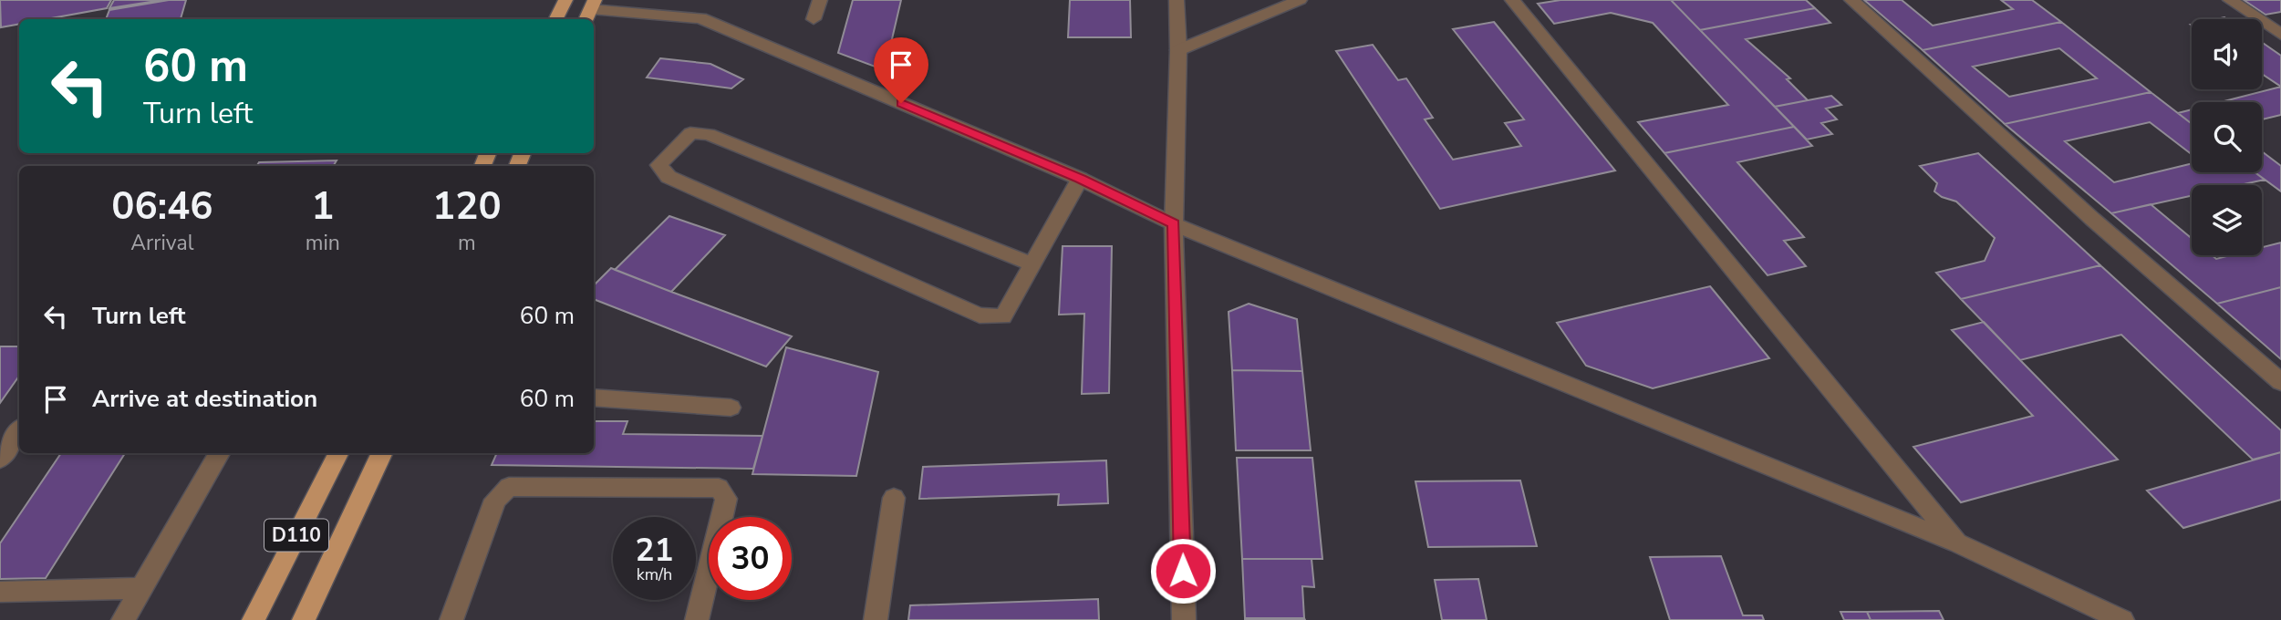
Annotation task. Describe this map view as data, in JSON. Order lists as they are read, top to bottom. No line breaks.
{"streets":{"main road":["D110"]},"page":{"turn":["60 m","Turn left"],"eta":["06:46","Arrival","1","min","120","m"],"list":[{"name":"Turn left","value":"60 m"},{"name":"Arrive at destination","value":"60 m"}],"speed":"21 km/h","limit":"30"}}
